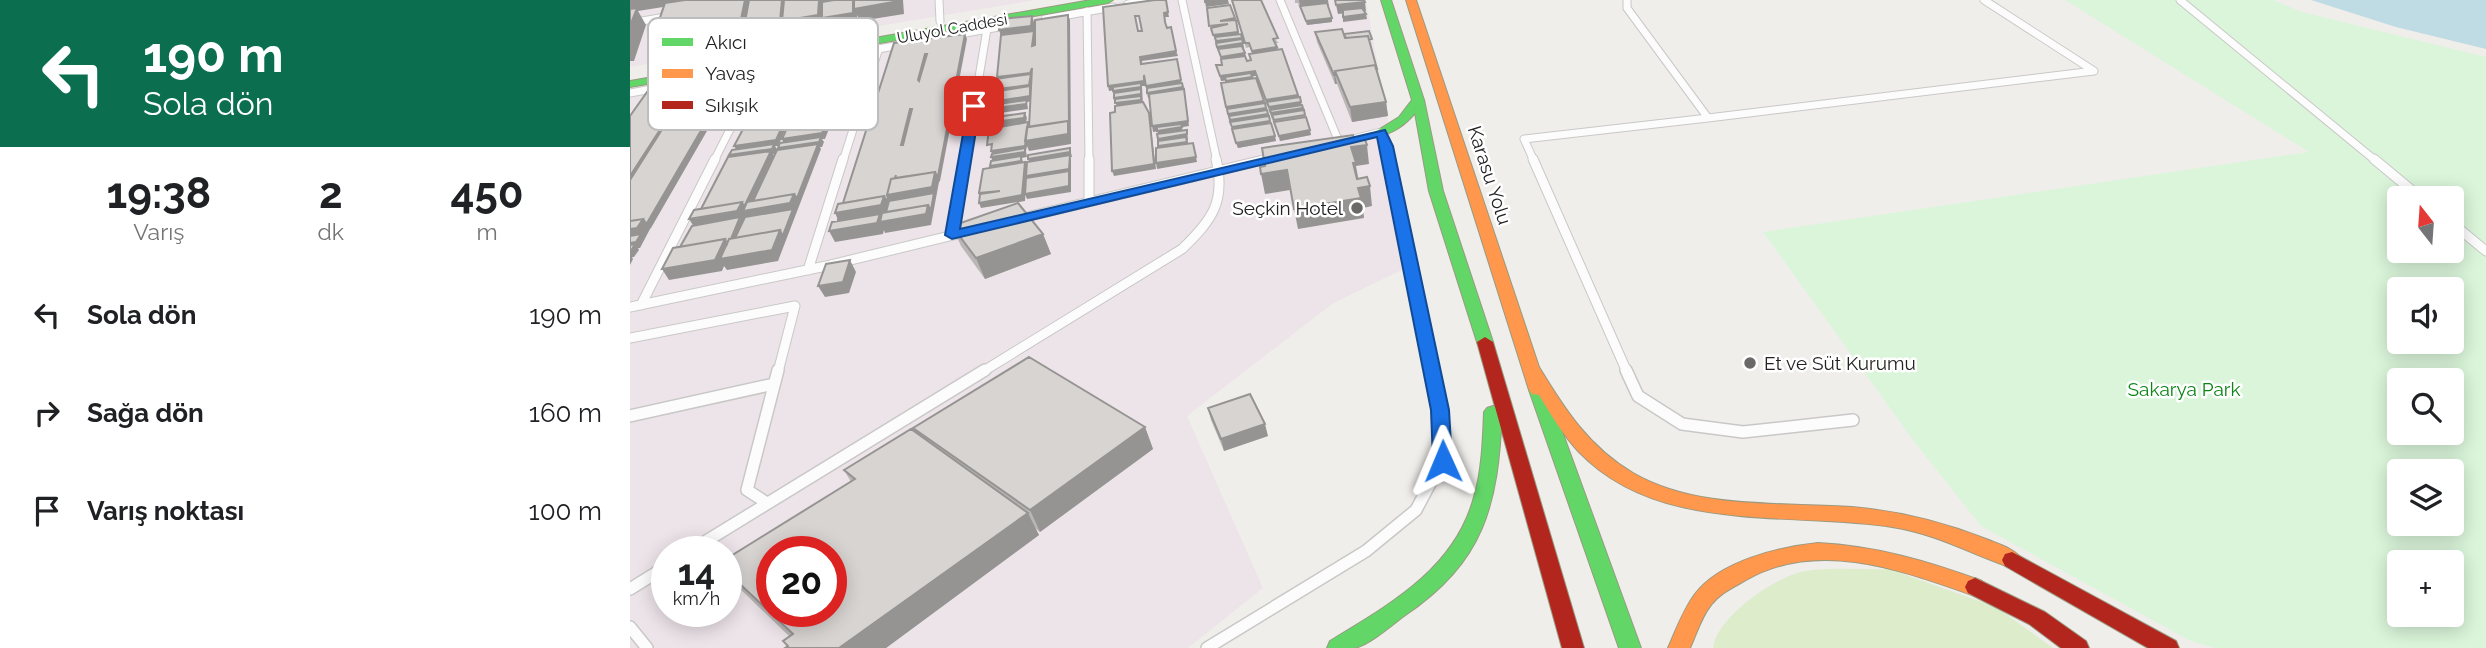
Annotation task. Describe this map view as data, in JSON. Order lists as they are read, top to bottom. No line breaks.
{"streets":{"main road":["Uluyol Caddesi","Karasu Yolu"]},"parks":["Sakarya Park"],"places":["Seçkin Hotel","Et ve Süt Kurumu"],"legend":["Akıcı","Yavaş","Sıkışık"],"north":"top","page":{"turn":["190 m","Sola dön"],"eta":["19:38","Varış","2","dk","450","m"],"map_buttons":"+","list":[{"name":"Sola dön","value":"190 m"},{"name":"Sağa dön","value":"160 m"},{"name":"Varış noktası","value":"100 m"}],"speed":"14 km/h","limit":"20"}}
